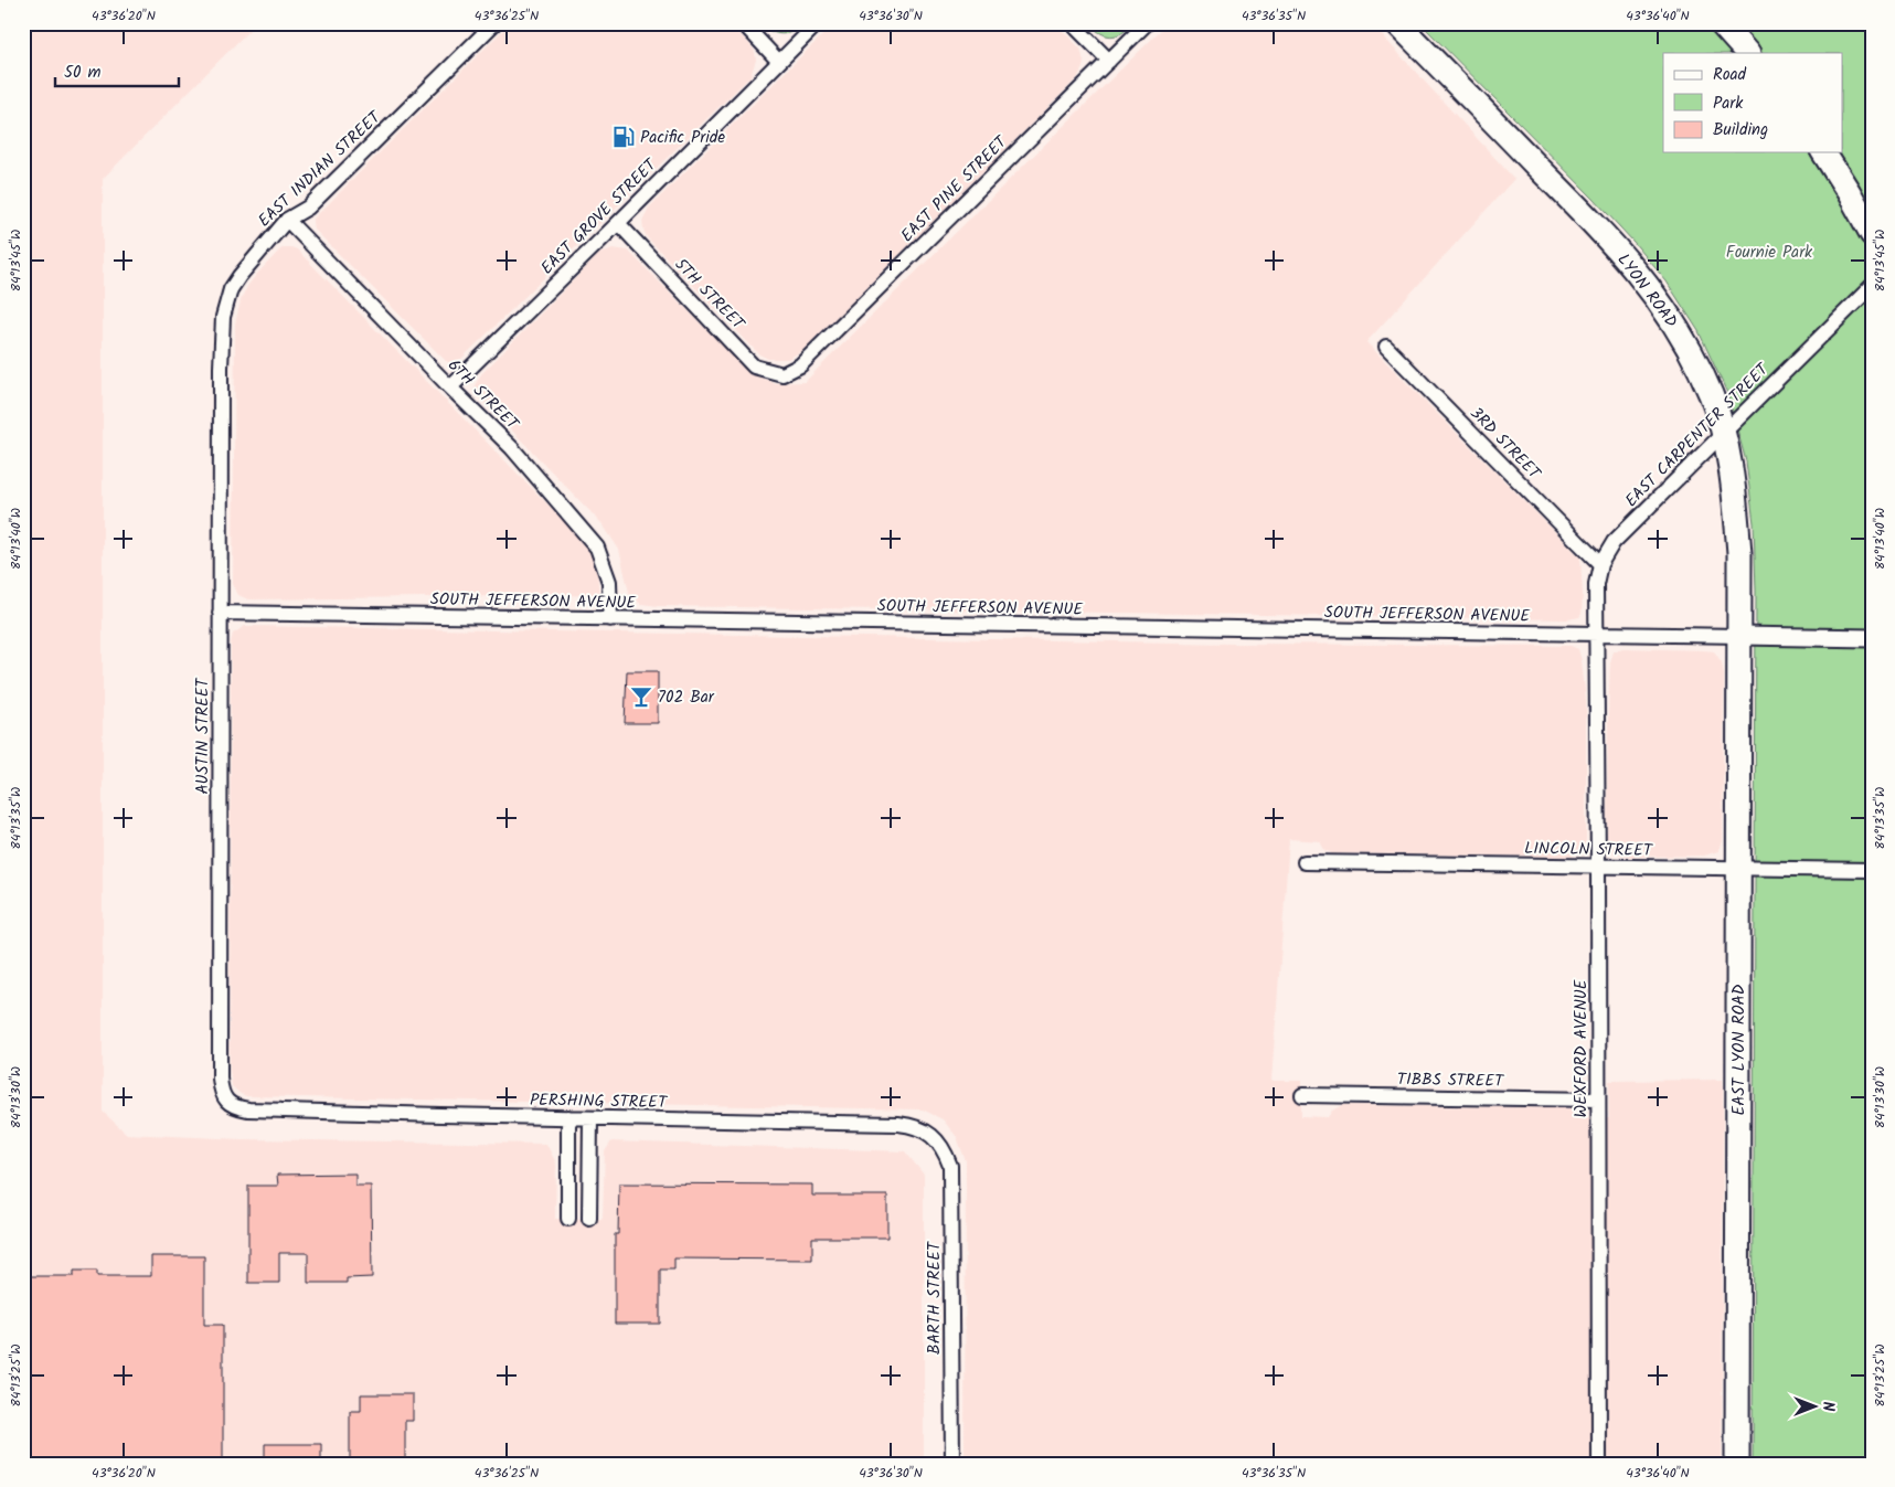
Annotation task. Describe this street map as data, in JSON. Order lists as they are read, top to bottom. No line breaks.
{"streets":{"highway":["LYON ROAD","EAST LYON ROAD"],"street":["EAST INDIAN STREET","EAST PINE STREET","EAST GROVE STREET","5TH STREET","6TH STREET","EAST CARPENTER STREET","3RD STREET","SOUTH JEFFERSON AVENUE","AUSTIN STREET","LINCOLN STREET","WEXFORD AVENUE","TIBBS STREET","PERSHING STREET","BARTH STREET"]},"crossings":[["EAST INDIAN STREET","6TH STREET"],["EAST INDIAN STREET","AUSTIN STREET"],["EAST PINE STREET","5TH STREET"],["EAST GROVE STREET","5TH STREET"],["EAST GROVE STREET","6TH STREET"],["LYON ROAD","EAST CARPENTER STREET"],["LYON ROAD","SOUTH JEFFERSON AVENUE"],["LYON ROAD","EAST LYON ROAD"],["6TH STREET","SOUTH JEFFERSON AVENUE"],["EAST CARPENTER STREET","3RD STREET"],["EAST CARPENTER STREET","SOUTH JEFFERSON AVENUE"],["EAST CARPENTER STREET","WEXFORD AVENUE"],["SOUTH JEFFERSON AVENUE","AUSTIN STREET"],["SOUTH JEFFERSON AVENUE","WEXFORD AVENUE"],["SOUTH JEFFERSON AVENUE","EAST LYON ROAD"],["AUSTIN STREET","PERSHING STREET"],["LINCOLN STREET","WEXFORD AVENUE"],["LINCOLN STREET","EAST LYON ROAD"],["WEXFORD AVENUE","TIBBS STREET"],["PERSHING STREET","BARTH STREET"]],"parks":["Fournie Park"],"places":{"fuel station":["Pacific Pride"],"bar":["702 Bar"]},"legend":["Road","Park","Building"],"scale_bar":"50 m","north":"right","coordinates":["43°36'20\"N","43°36'25\"N","43°36'30\"N","43°36'35\"N","43°36'40\"N","84°13'45\"W","84°13'40\"W","84°13'35\"W","84°13'30\"W","84°13'25\"W"]}
